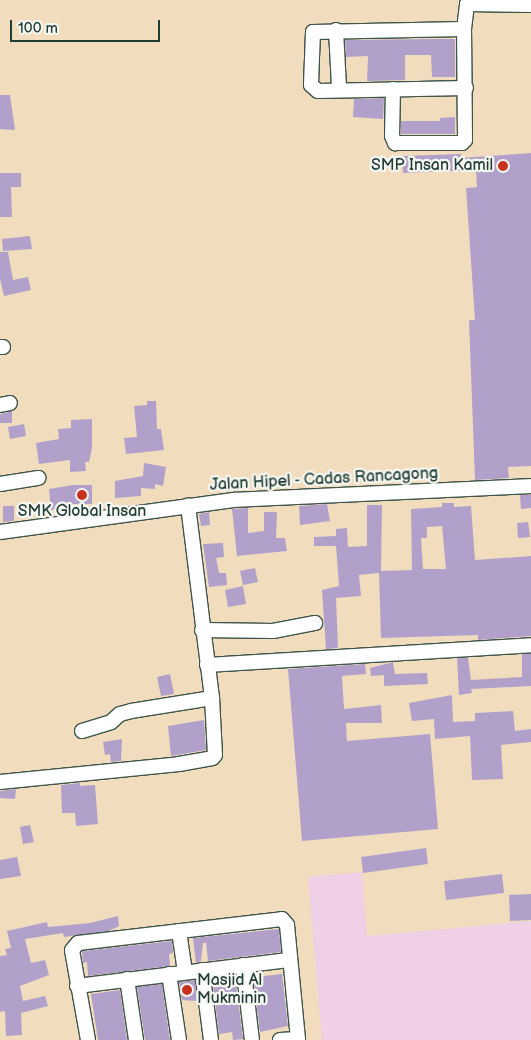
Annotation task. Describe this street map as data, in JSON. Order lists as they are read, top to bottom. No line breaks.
{"streets":{"street":["Jalan Hipel - Cadas Rancagong"]},"places":["SMP Insan Kamil","SMK Global Insan","Masjid Al Mukminin"],"scale_bar":"100 m"}
